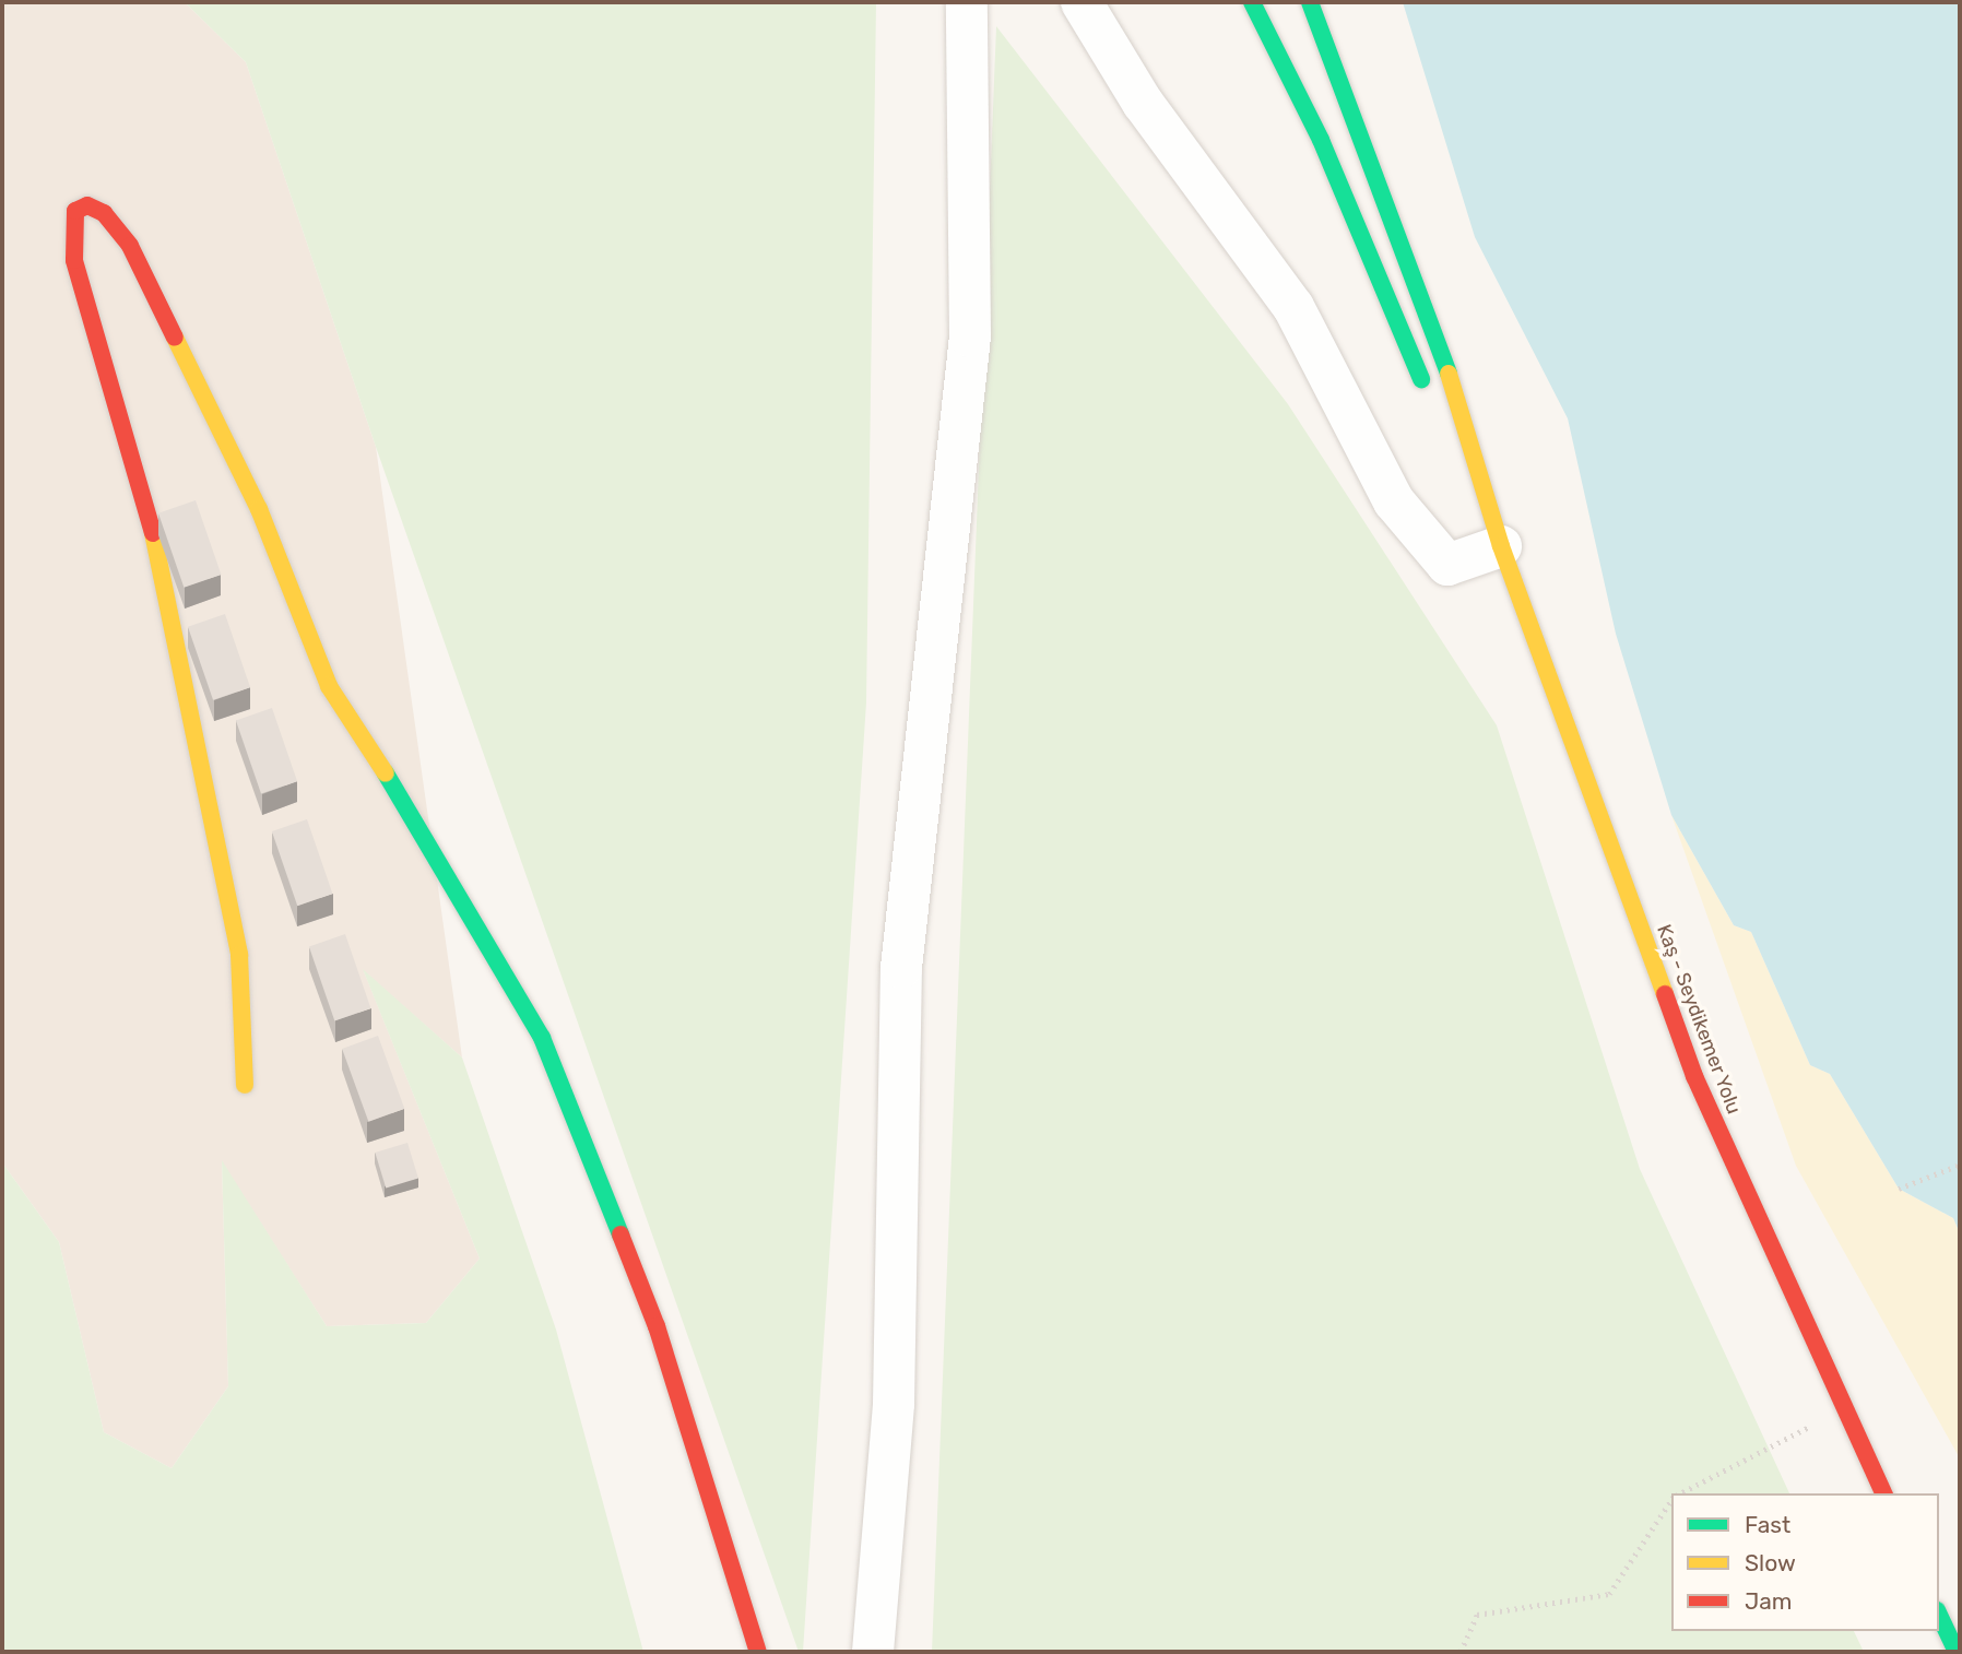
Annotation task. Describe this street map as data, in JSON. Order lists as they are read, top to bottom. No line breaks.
{"streets":{"main road":["Kaş - Seydikemer Yolu"]},"legend":["Fast","Slow","Jam"]}
